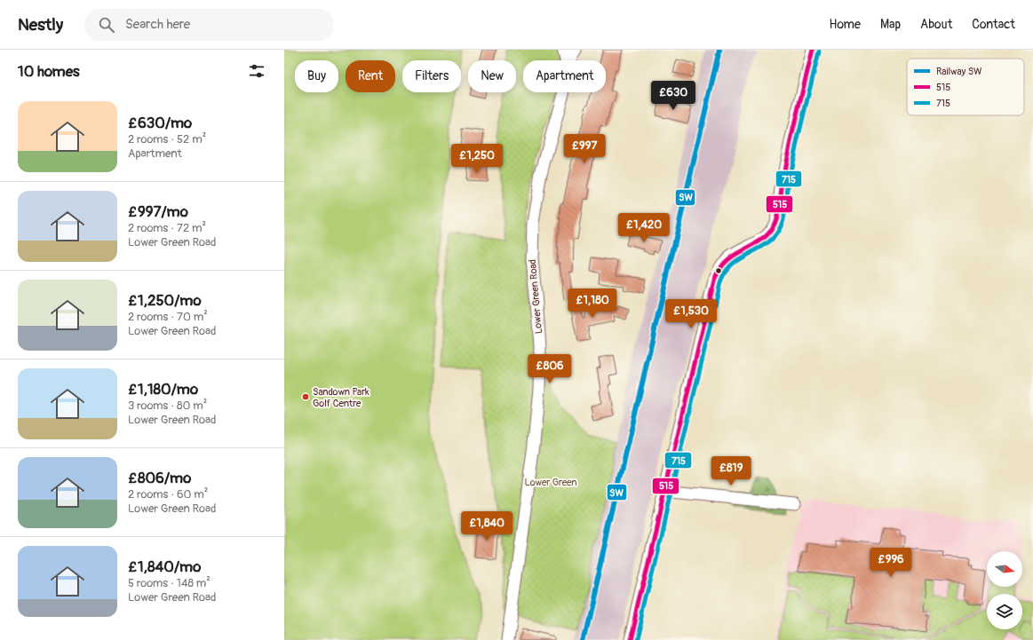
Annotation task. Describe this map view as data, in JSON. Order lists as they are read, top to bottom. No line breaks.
{"streets":{"street":["Lower Green Road"]},"parks":["Lower Green"],"places":["Sandown Park Golf Centre"],"lines":["rail line SW","transit line 515","transit line 715"],"legend":["Railway SW","515","715"],"north":"right","page":{"header":"Nestly","search":"Search here","nav":["Home","Map","About","Contact"],"heading":"10 homes","chip":["Buy","Rent","Filters","New","Apartment"],"price":["£630","£997","£1,250","£1,420","£1,180","£1,530","£806","£819","£1,840","£996"],"list":[{"name":"£630/mo","note":"2 rooms · 52 m² · Apartment"},{"name":"£997/mo","note":"2 rooms · 72 m² · Lower Green Road"},{"name":"£1,250/mo","note":"2 rooms · 70 m² · Lower Green Road"},{"name":"£1,180/mo","note":"3 rooms · 80 m² · Lower Green Road"},{"name":"£806/mo","note":"2 rooms · 60 m² · Lower Green Road"},{"name":"£1,840/mo","note":"5 rooms · 148 m² · Lower Green Road"}]}}
